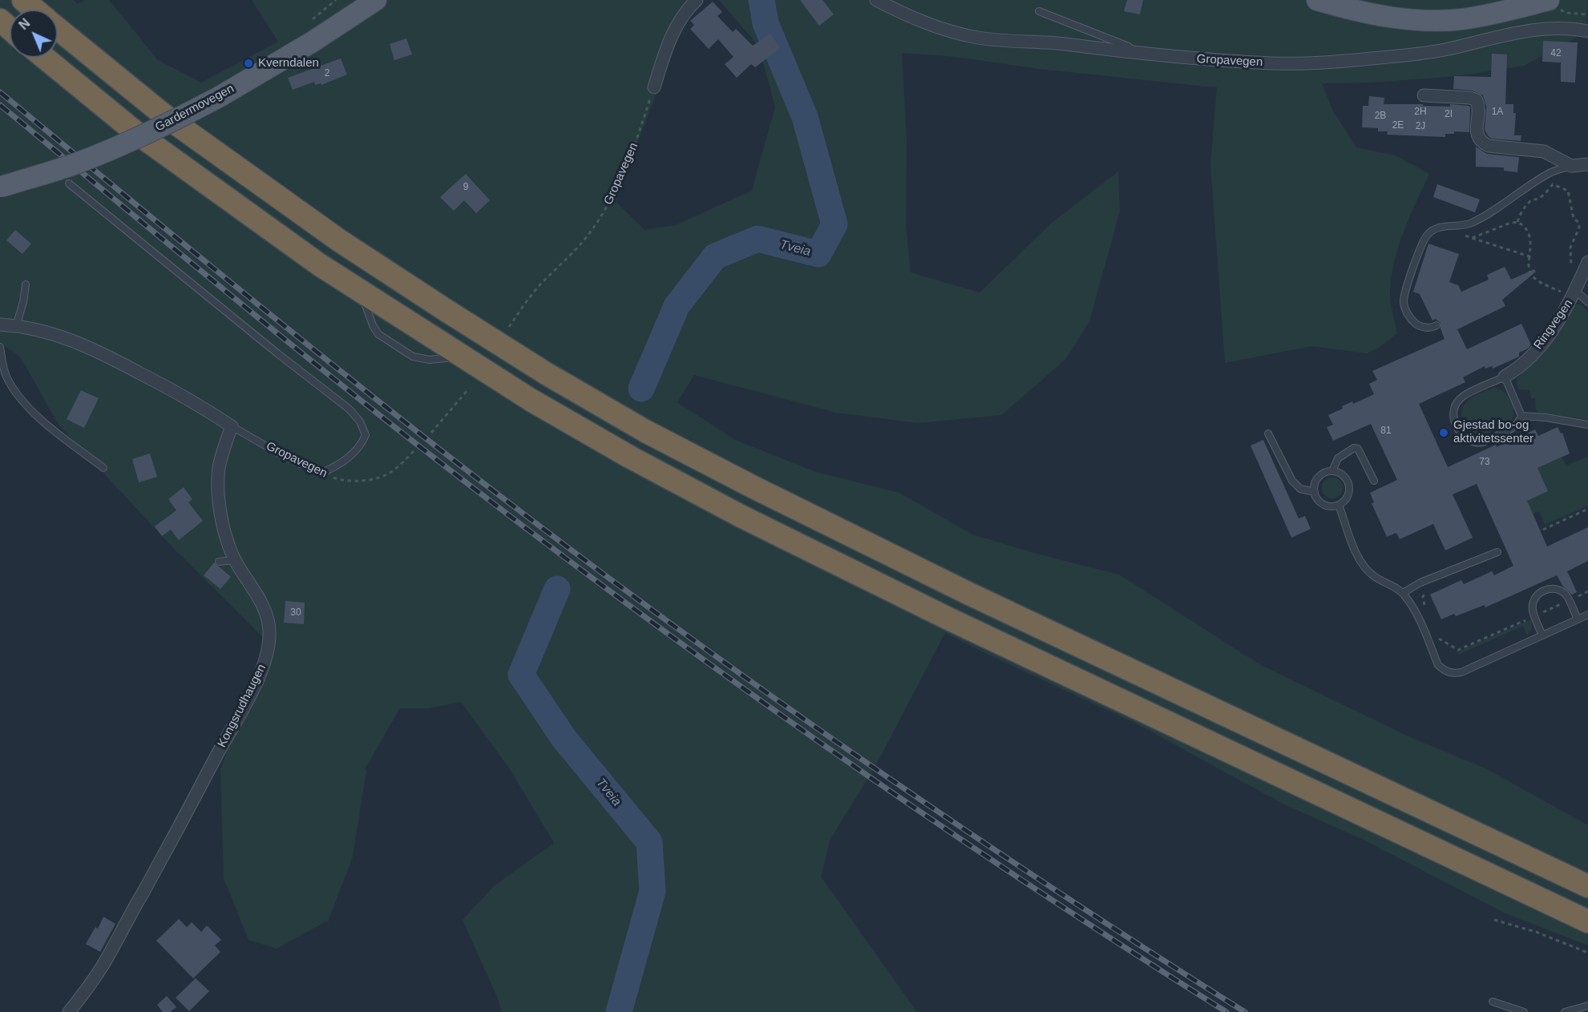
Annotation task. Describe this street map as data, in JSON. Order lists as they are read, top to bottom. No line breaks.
{"streets":{"main road":["Gardermovegen"],"street":["Gropavegen","Ringvegen","Kongsrudhaugen"]},"crossings":[["Gropavegen","Kongsrudhaugen"]],"water":["Tveia"],"places":["Kverndalen","Gjestad bo-og aktivitetssenter"],"house_numbers":["42","2","2H","1A","2I","2B","2E","2J","9","81","73","30"],"north":"top left"}
